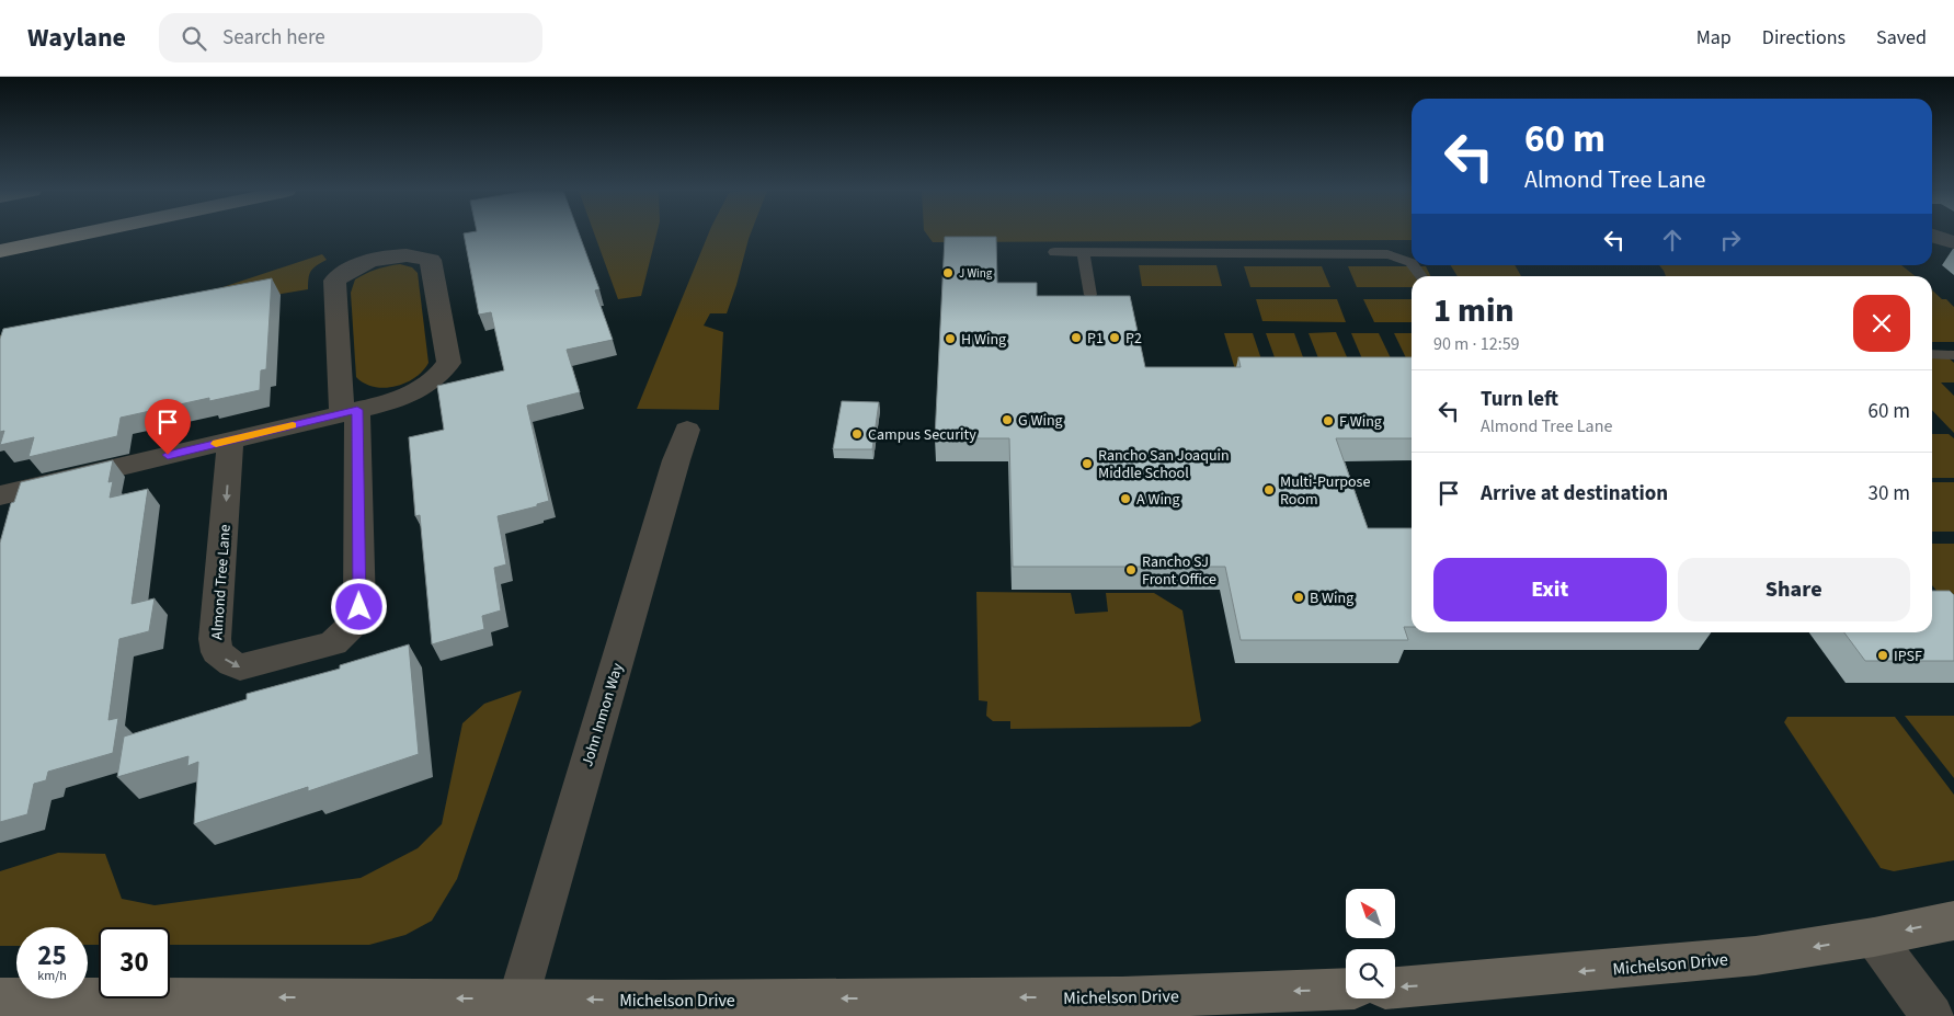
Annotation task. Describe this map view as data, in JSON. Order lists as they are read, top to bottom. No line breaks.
{"streets":{"main road":["Michelson Drive"],"street":["Almond Tree Lane","John Inmon Way"]},"crossings":[["John Inmon Way","Michelson Drive"]],"one_way":["Michelson Drive"],"places":["J Wing","P1","P2","H Wing","G Wing","F Wing","Campus Security","Rancho San Joaquin Middle School","Multi-Purpose Room","A Wing","Rancho SJ Front Office","B Wing","IPSF"],"north":"top left","page":{"header":"Waylane","search":"Search here","nav":["Map","Directions","Saved"],"turn":["60 m","Almond Tree Lane"],"heading":["1 min","90 m · 12:59"],"list":[{"name":"Turn left","note":"Almond Tree Lane","value":"60 m"},{"name":"Arrive at destination","value":"30 m"}],"buttons":["Exit","Share"],"speed":"25 km/h","limit":"30"}}
